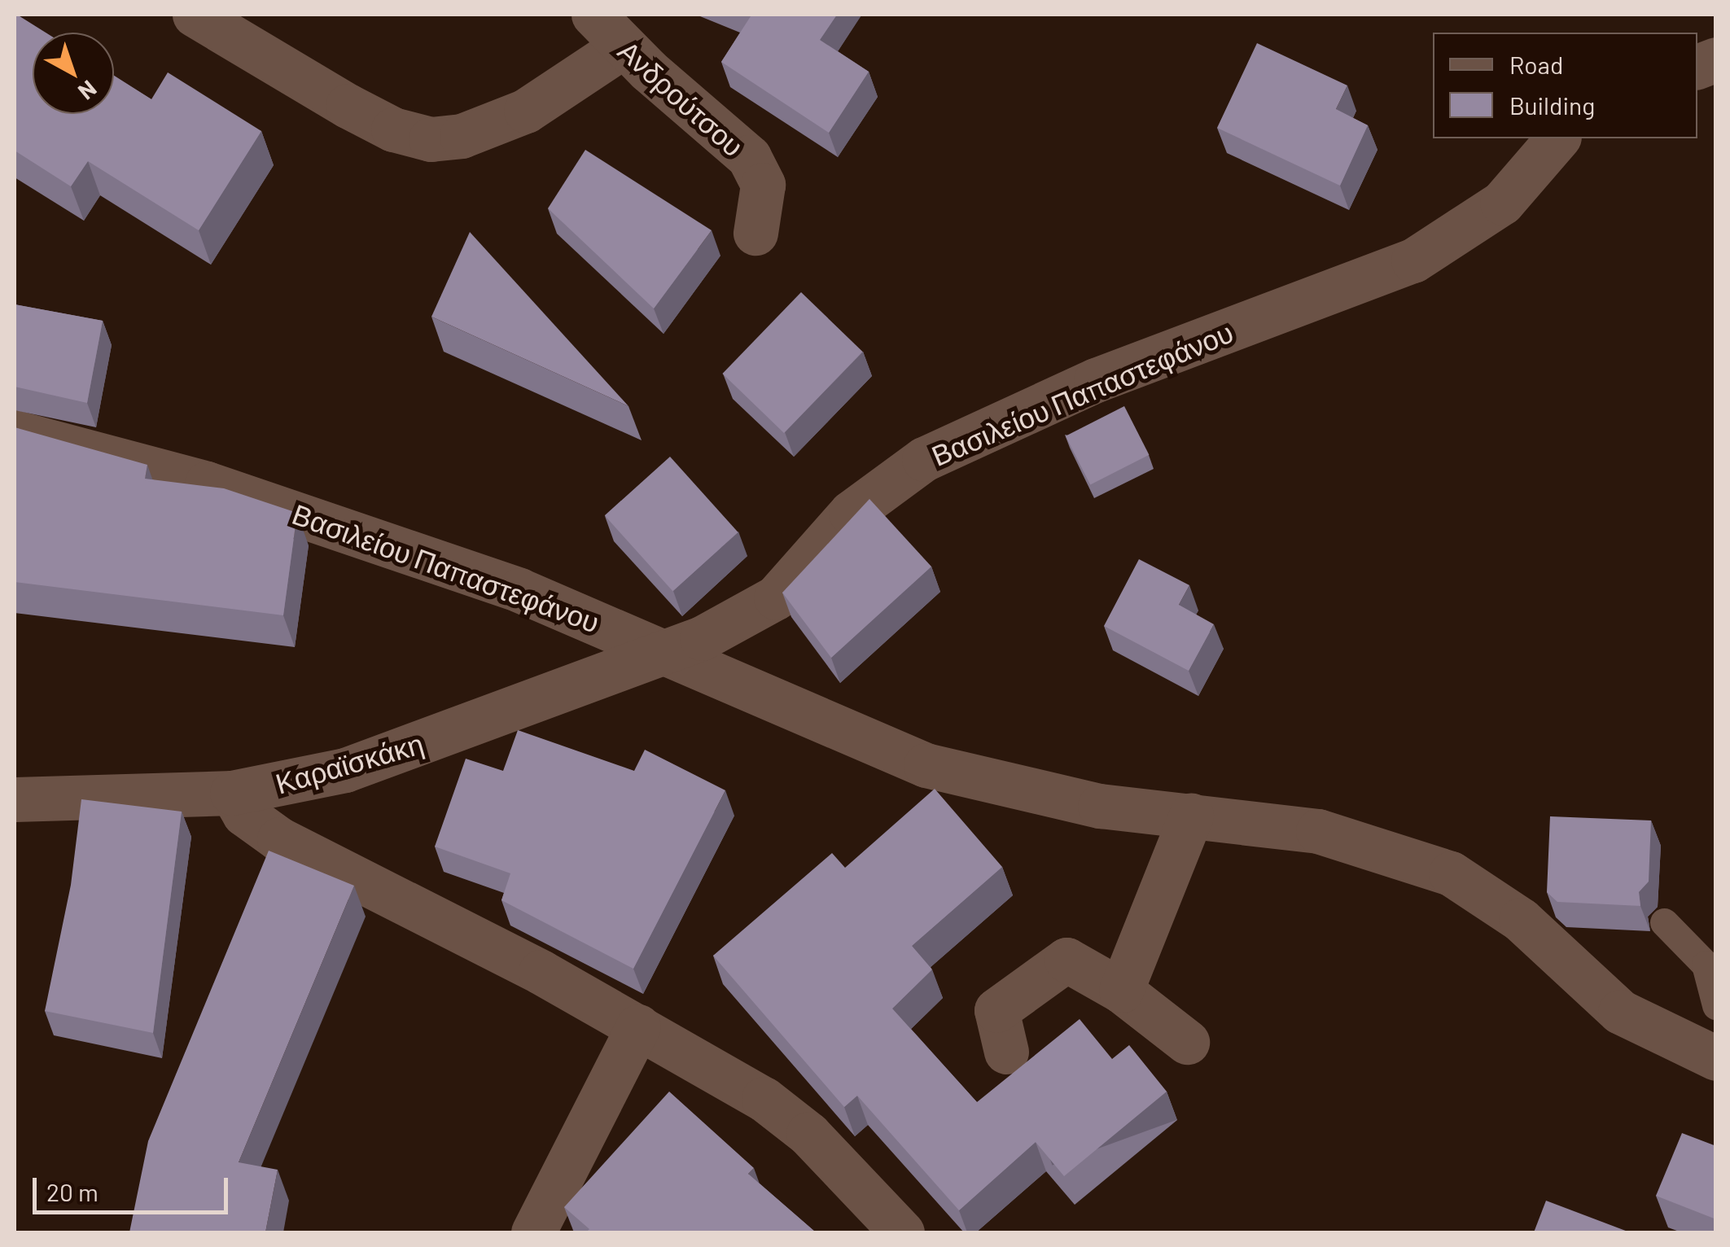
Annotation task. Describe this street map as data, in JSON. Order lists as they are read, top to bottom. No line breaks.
{"streets":{"street":["Ανδρούτσου","Βασιλείου Παπαστεφάνου","Καραϊσκάκη"]},"crossings":[["Βασιλείου Παπαστεφάνου","Καραϊσκάκη"]],"legend":["Road","Building"],"scale_bar":"20 m","north":"bottom right"}
